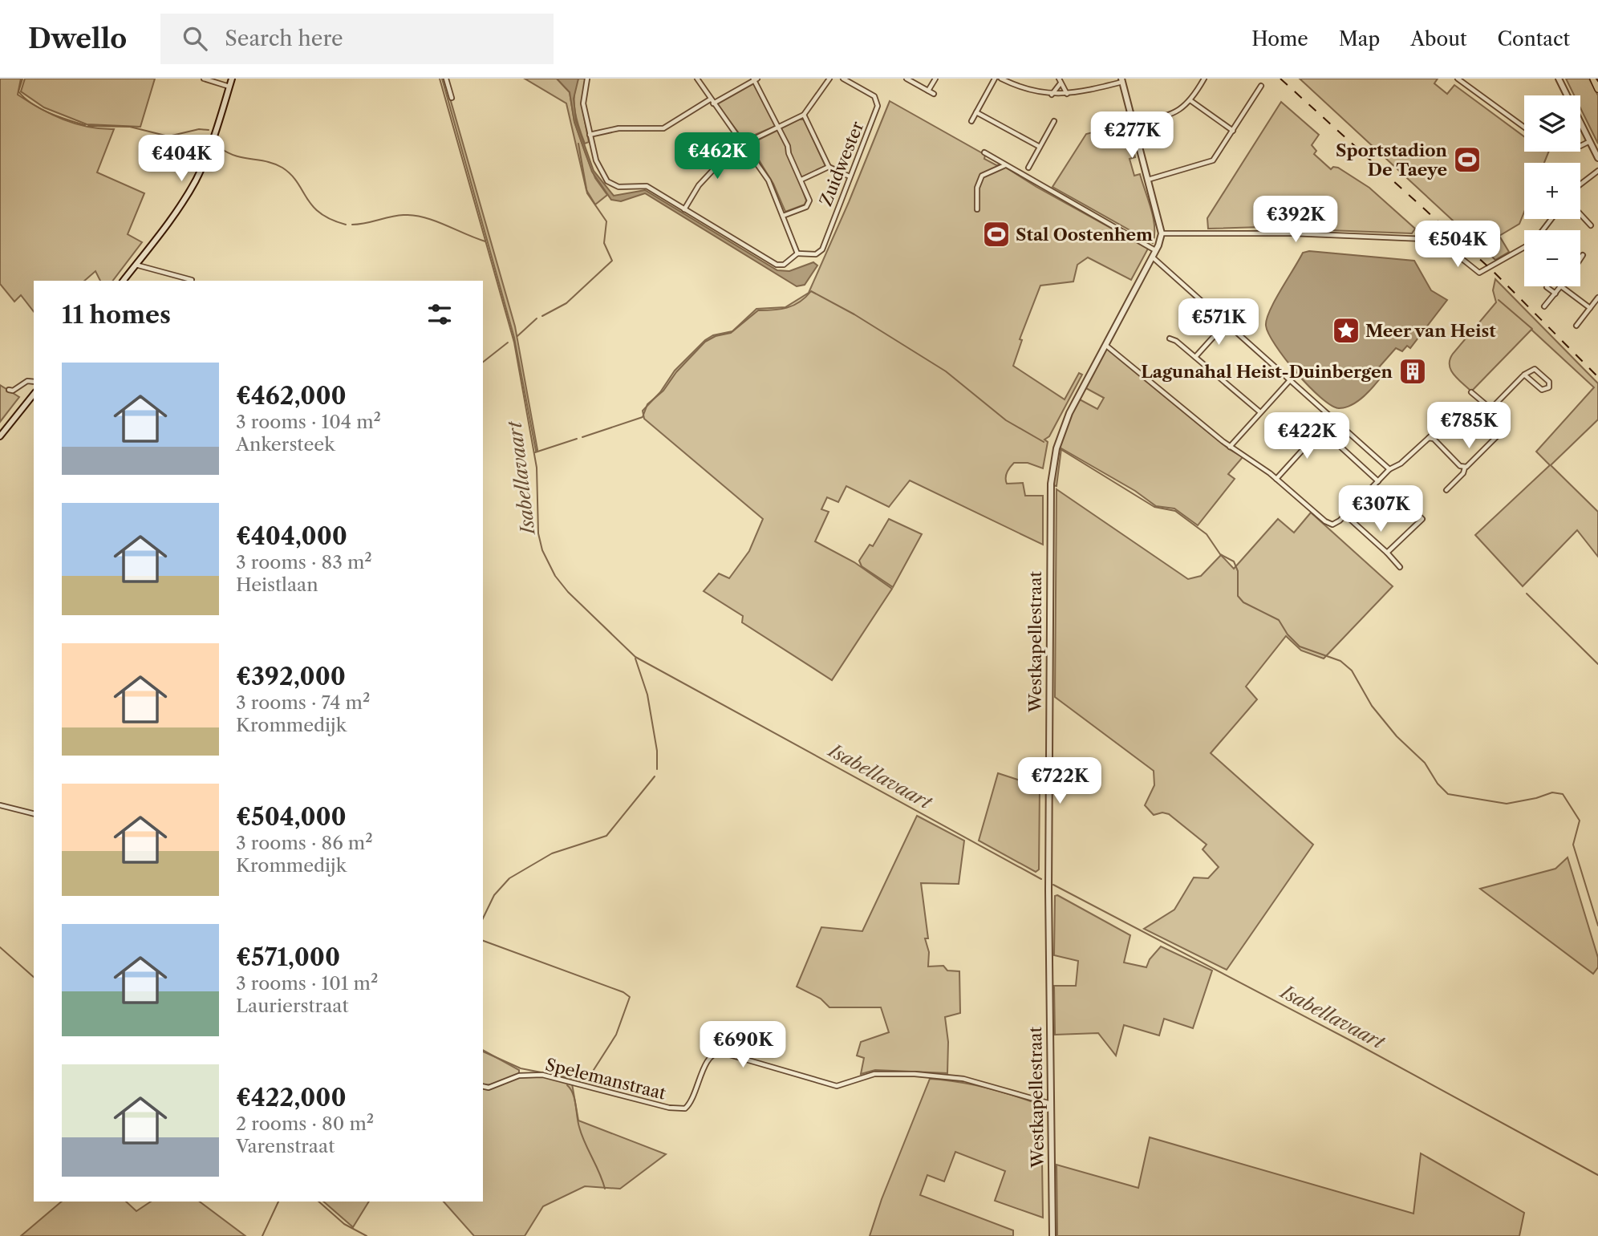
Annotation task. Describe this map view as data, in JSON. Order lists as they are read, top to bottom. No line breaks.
{"streets":{"street":["Zuidwester","Westkapellestraat","Spelemanstraat"]},"crossings":[["Westkapellestraat","Spelemanstraat"]],"water":["Isabellavaart"],"places":{"sports":["Sportstadion De Taeye","Stal Oostenhem"],"place":["Meer van Heist"],"building":["Lagunahal Heist-Duinbergen"]},"page":{"header":"Dwello","search":"Search here","nav":["Home","Map","About","Contact"],"map_buttons":["+","−"],"price":["€277K","€462K","€404K","€392K","€504K","€571K","€785K","€422K","€307K","€722K","€690K"],"heading":"11 homes","list":[{"name":"€462,000","note":"3 rooms · 104 m² · Ankersteek"},{"name":"€404,000","note":"3 rooms · 83 m² · Heistlaan"},{"name":"€392,000","note":"3 rooms · 74 m² · Krommedijk"},{"name":"€504,000","note":"3 rooms · 86 m² · Krommedijk"},{"name":"€571,000","note":"3 rooms · 101 m² · Laurierstraat"},{"name":"€422,000","note":"2 rooms · 80 m² · Varenstraat"}]}}
